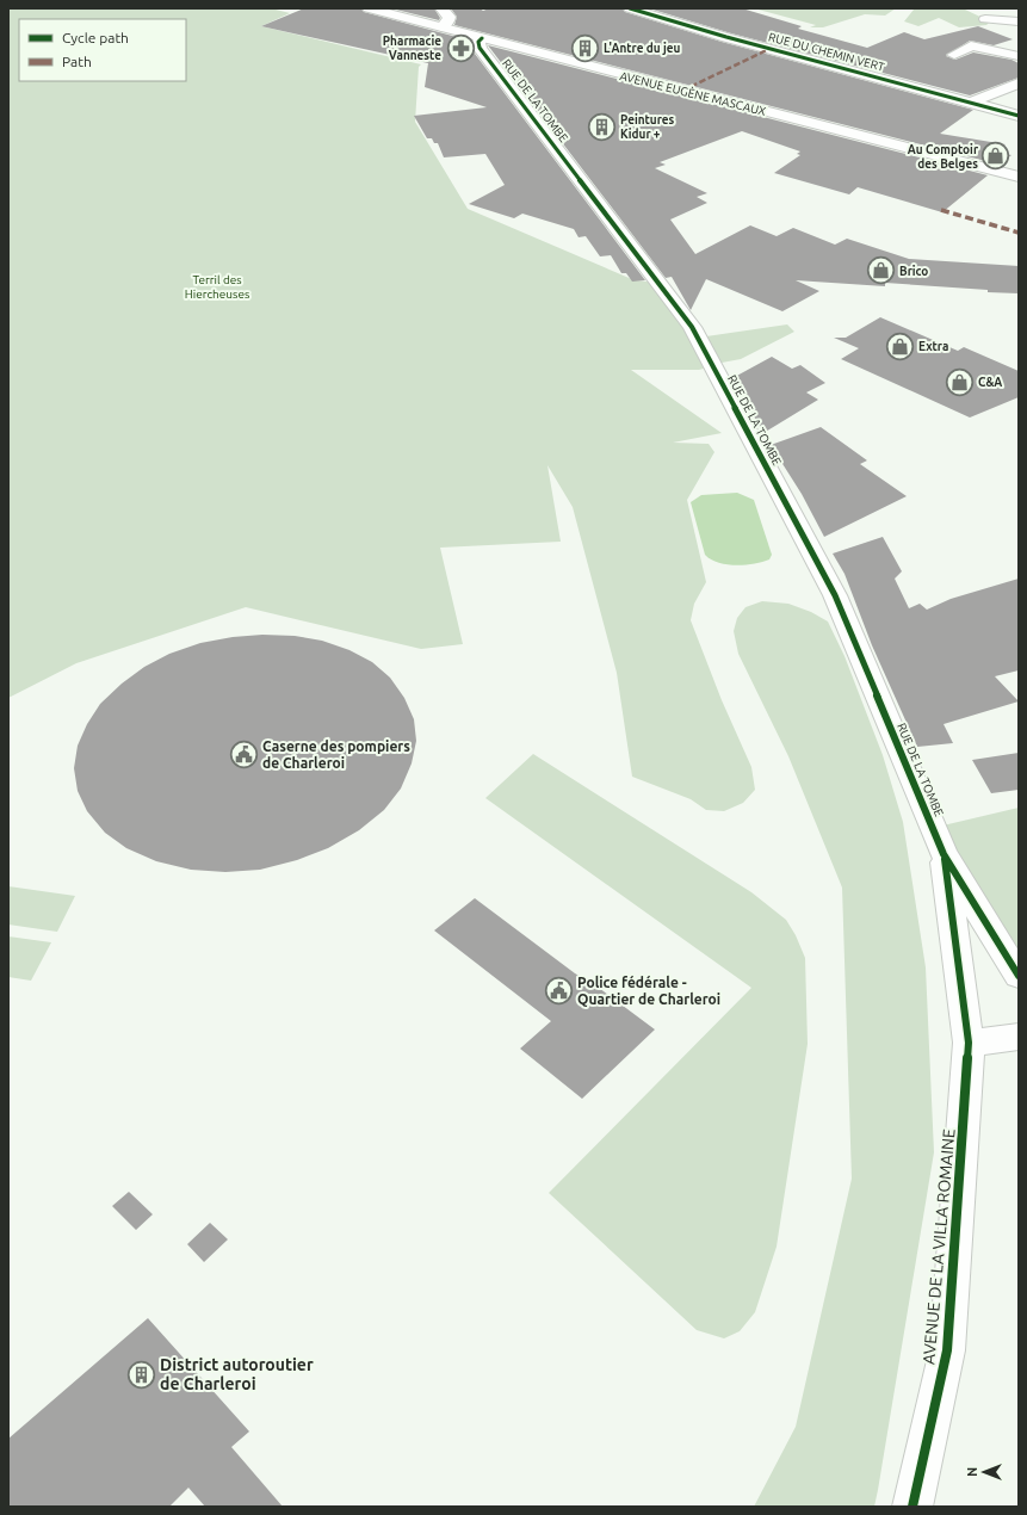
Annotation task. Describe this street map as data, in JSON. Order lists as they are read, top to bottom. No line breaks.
{"streets":{"street":["RUE DU CHEMIN VERT","AVENUE EUGÈNE MASCAUX","RUE DE LA TOMBE","AVENUE DE LA VILLA ROMAINE"]},"crossings":[["AVENUE EUGÈNE MASCAUX","RUE DE LA TOMBE"],["RUE DE LA TOMBE","AVENUE DE LA VILLA ROMAINE"]],"parks":["Terril des Hiercheuses"],"places":{"pharmacy":["Pharmacie Vanneste"],"building":["L'Antre du jeu","Peintures Kidur +","District autoroutier de Charleroi"],"shop":["Au Comptoir des Belges","Brico","Extra","C&A"],"public building":["Caserne des pompiers de Charleroi","Police fédérale - Quartier de Charleroi"]},"legend":["Cycle path","Path"],"north":"left"}
